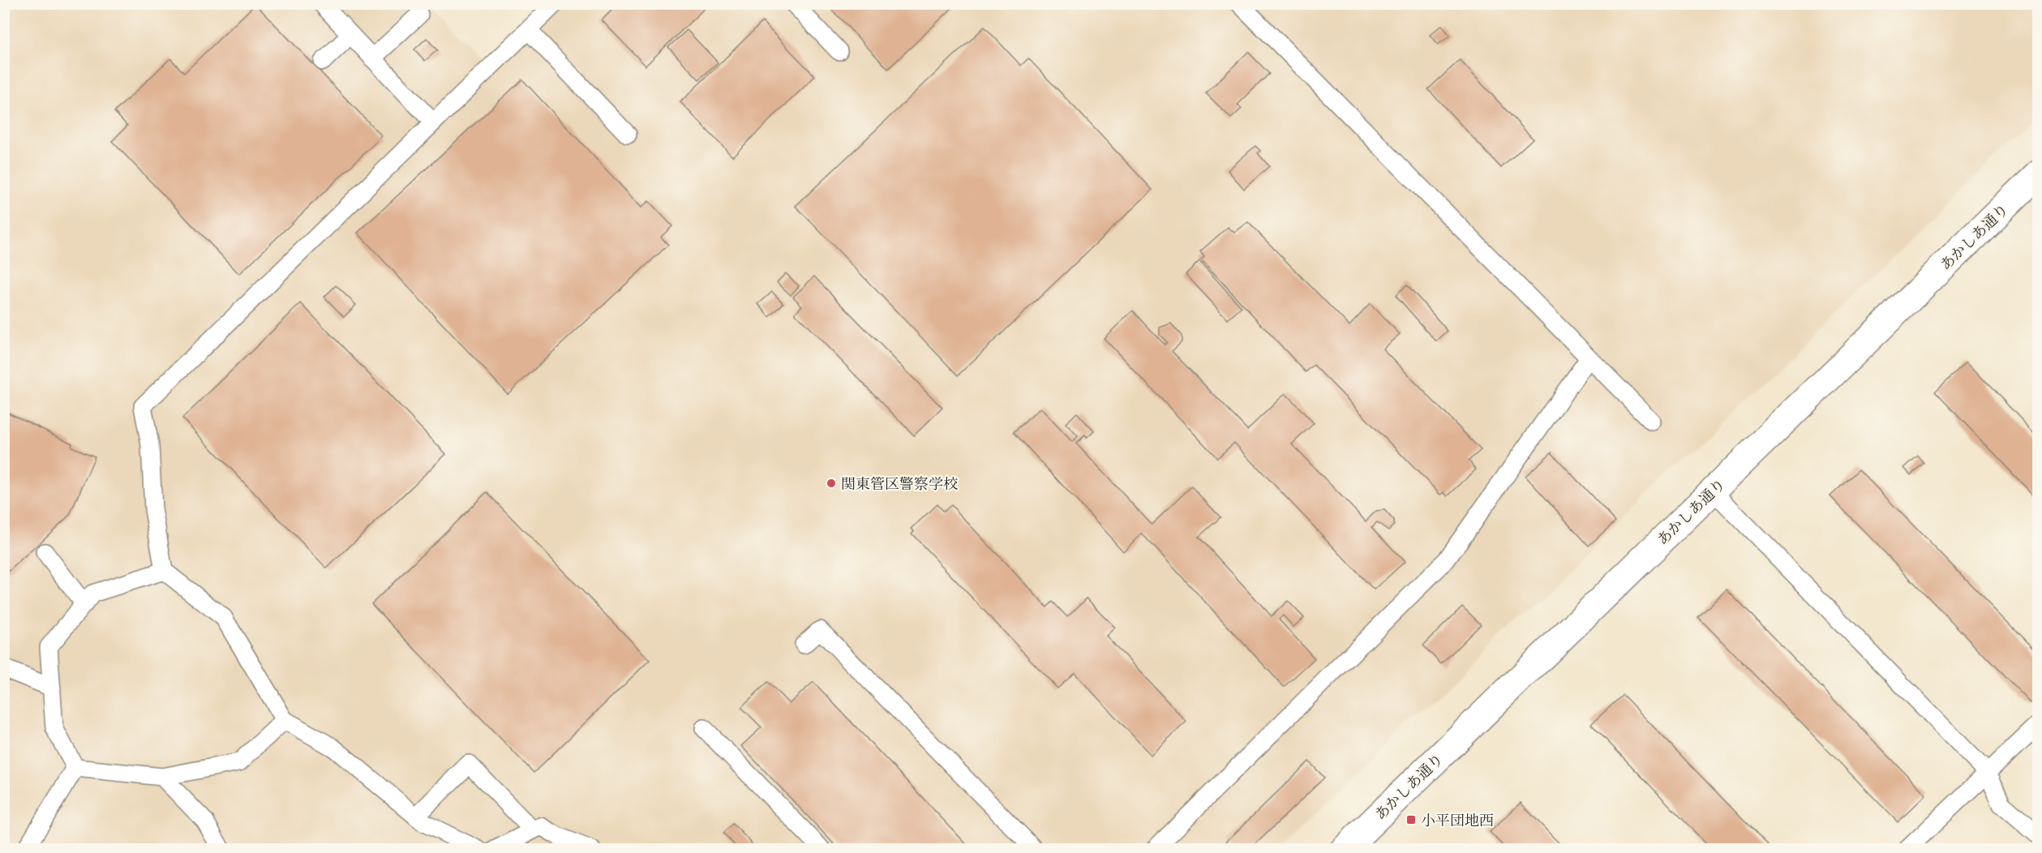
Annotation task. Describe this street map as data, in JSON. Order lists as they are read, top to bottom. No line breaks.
{"streets":{"street":["あかしあ通り"]},"places":{"other":["関東管区警察学校"],"transit":["小平団地西"]}}
